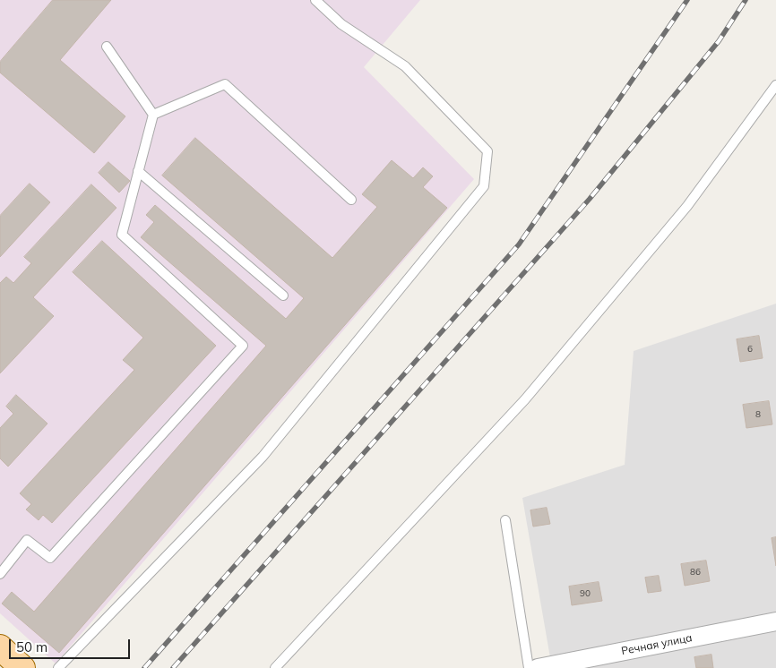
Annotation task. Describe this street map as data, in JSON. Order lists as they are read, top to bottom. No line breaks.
{"streets":{"street":["Речная улица"]},"house_numbers":["6","8","86","90"],"scale_bar":"50 m"}
